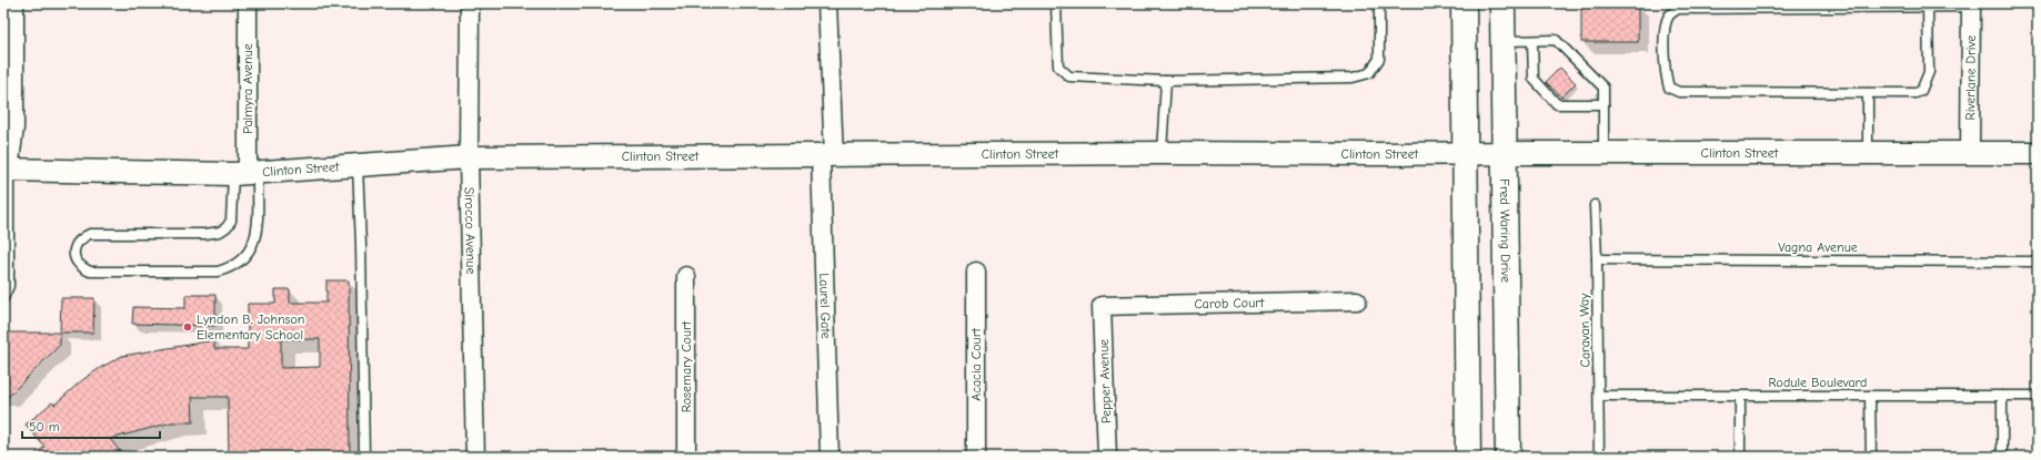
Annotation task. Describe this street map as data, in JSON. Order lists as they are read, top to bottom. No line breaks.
{"streets":{"main road":["Fred Waring Drive"],"street":["Riverlane Drive","Palmyra Avenue","Clinton Street","Sirocco Avenue","Carob Court","Laurel Gate","Acacia Court","Rosemary Court","Pepper Avenue"],"lane":["Vagna Avenue","Caravan Way","Rodule Boulevard"]},"crossings":[["Riverlane Drive","Clinton Street"],["Palmyra Avenue","Clinton Street"],["Clinton Street","Sirocco Avenue"],["Clinton Street","Fred Waring Drive"],["Clinton Street","Laurel Gate"],["Vagna Avenue","Caravan Way"],["Carob Court","Pepper Avenue"],["Caravan Way","Rodule Boulevard"]],"places":["Lyndon B. Johnson Elementary School"],"scale_bar":"50 m"}
